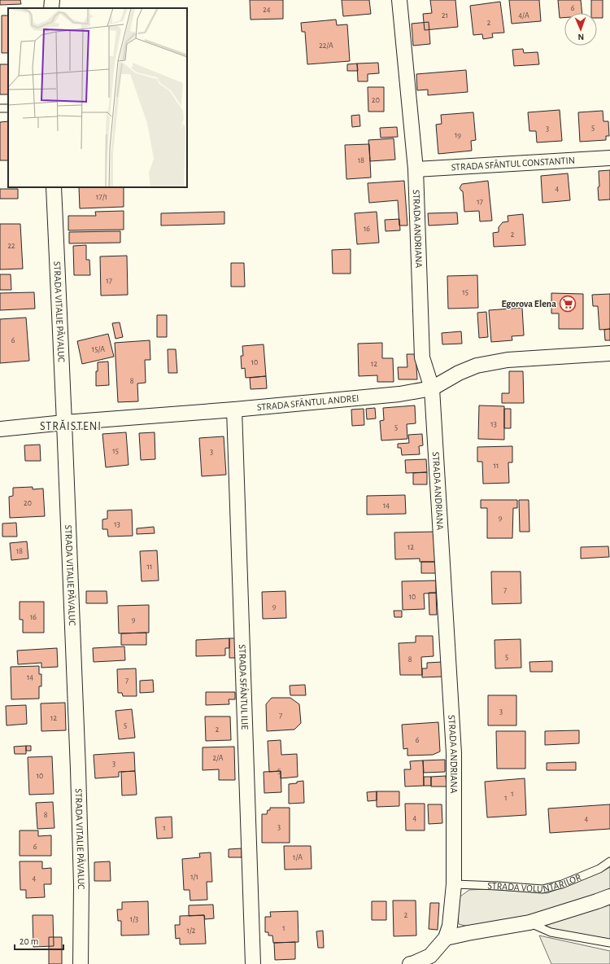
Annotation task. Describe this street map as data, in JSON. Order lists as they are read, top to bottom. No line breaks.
{"streets":{"street":["STRADA SFÂNTUL CONSTANTIN","STRADA ANDRIANA","STRADA VITALIE PĂVALUC","STRADA SFÂNTUL ANDREI","STRADA SFÂNTUL ILIE"],"lane":["STRADA VOLUNTARILOR"]},"crossings":[["STRADA SFÂNTUL CONSTANTIN","STRADA ANDRIANA"],["STRADA ANDRIANA","STRADA SFÂNTUL ANDREI"],["STRADA ANDRIANA","STRADA VOLUNTARILOR"],["STRADA VITALIE PĂVALUC","STRADA SFÂNTUL ANDREI"],["STRADA SFÂNTUL ANDREI","STRADA SFÂNTUL ILIE"]],"districts":["STRĂISTENI"],"places":{"supermarket":["Egorova Elena"]},"house_numbers":["6","24","21","4/A","2","22/A","20","5","3","19","18","4","17/1","17","16","2","22","17","15","6","15/A","10","12","8","13","5","15","3","11","20","14","9","13","12","18","11","7","10","9","16","9","5","8","14","7","3","7","12","5","2","6","2/A","3","5","10","1","1","8","4","4","3","1","6","1/A","1/1","4","2","1/3","1","1/2"],"scale_bar":"20 m","north":"bottom"}
